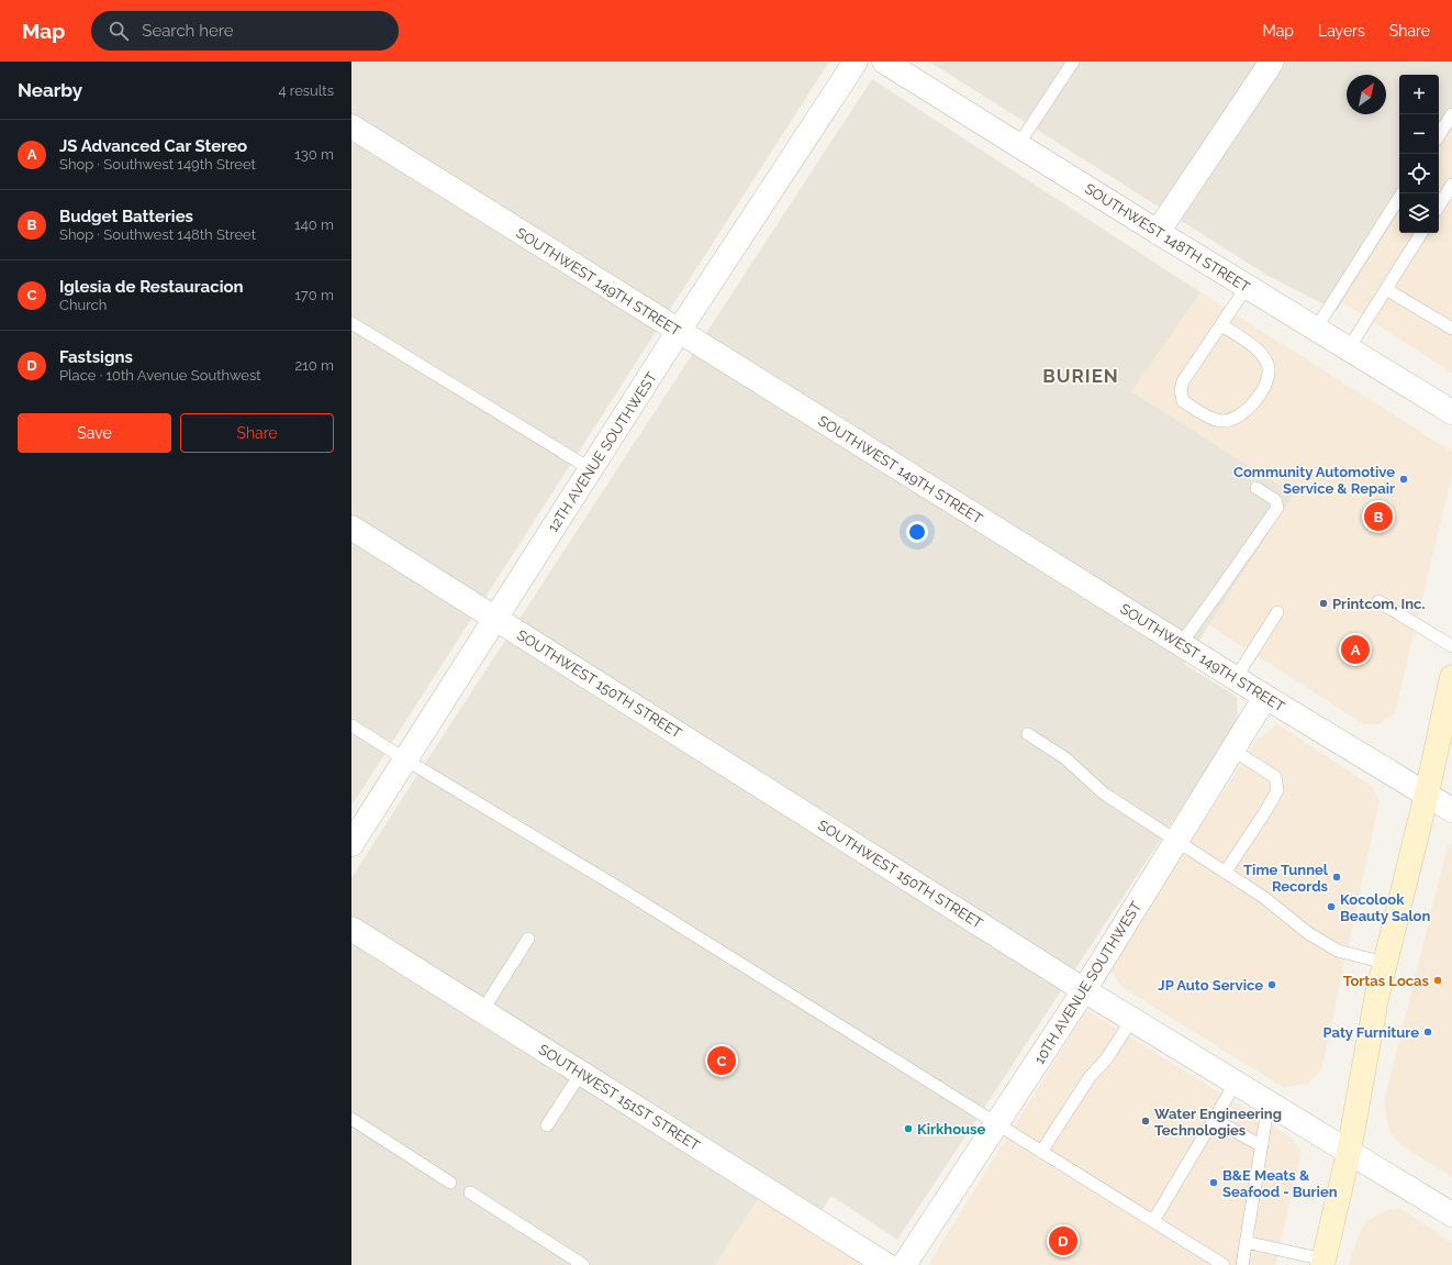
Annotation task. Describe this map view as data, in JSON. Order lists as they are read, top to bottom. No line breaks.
{"streets":{"street":["SOUTHWEST 148TH STREET","SOUTHWEST 149TH STREET","12TH AVENUE SOUTHWEST","SOUTHWEST 150TH STREET","10TH AVENUE SOUTHWEST","SOUTHWEST 151ST STREET"]},"crossings":[["SOUTHWEST 149TH STREET","12TH AVENUE SOUTHWEST"],["SOUTHWEST 149TH STREET","10TH AVENUE SOUTHWEST"],["12TH AVENUE SOUTHWEST","SOUTHWEST 150TH STREET"],["SOUTHWEST 150TH STREET","10TH AVENUE SOUTHWEST"]],"districts":["BURIEN"],"places":["Community Automotive Service & Repair","Printcom, Inc.","Time Tunnel Records","Kocolook Beauty Salon","Tortas Locas","JP Auto Service","Paty Furniture","Water Engineering Technologies","Kirkhouse","B&E Meats & Seafood - Burien"],"north":"top right","page":{"header":"Map","search":"Search here","nav":["Map","Layers","Share"],"heading":["Nearby","4 results"],"map_buttons":["+","−"],"list":[{"mark":"A","name":"JS Advanced Car Stereo","note":"Shop · Southwest 149th Street","value":"130 m"},{"mark":"B","name":"Budget Batteries","note":"Shop · Southwest 148th Street","value":"140 m"},{"mark":"C","name":"Iglesia de Restauracion","note":"Church","value":"170 m"},{"mark":"D","name":"Fastsigns","note":"Place · 10th Avenue Southwest","value":"210 m"}],"buttons":["Save","Share"],"pins":["B","A","C","D"]}}
